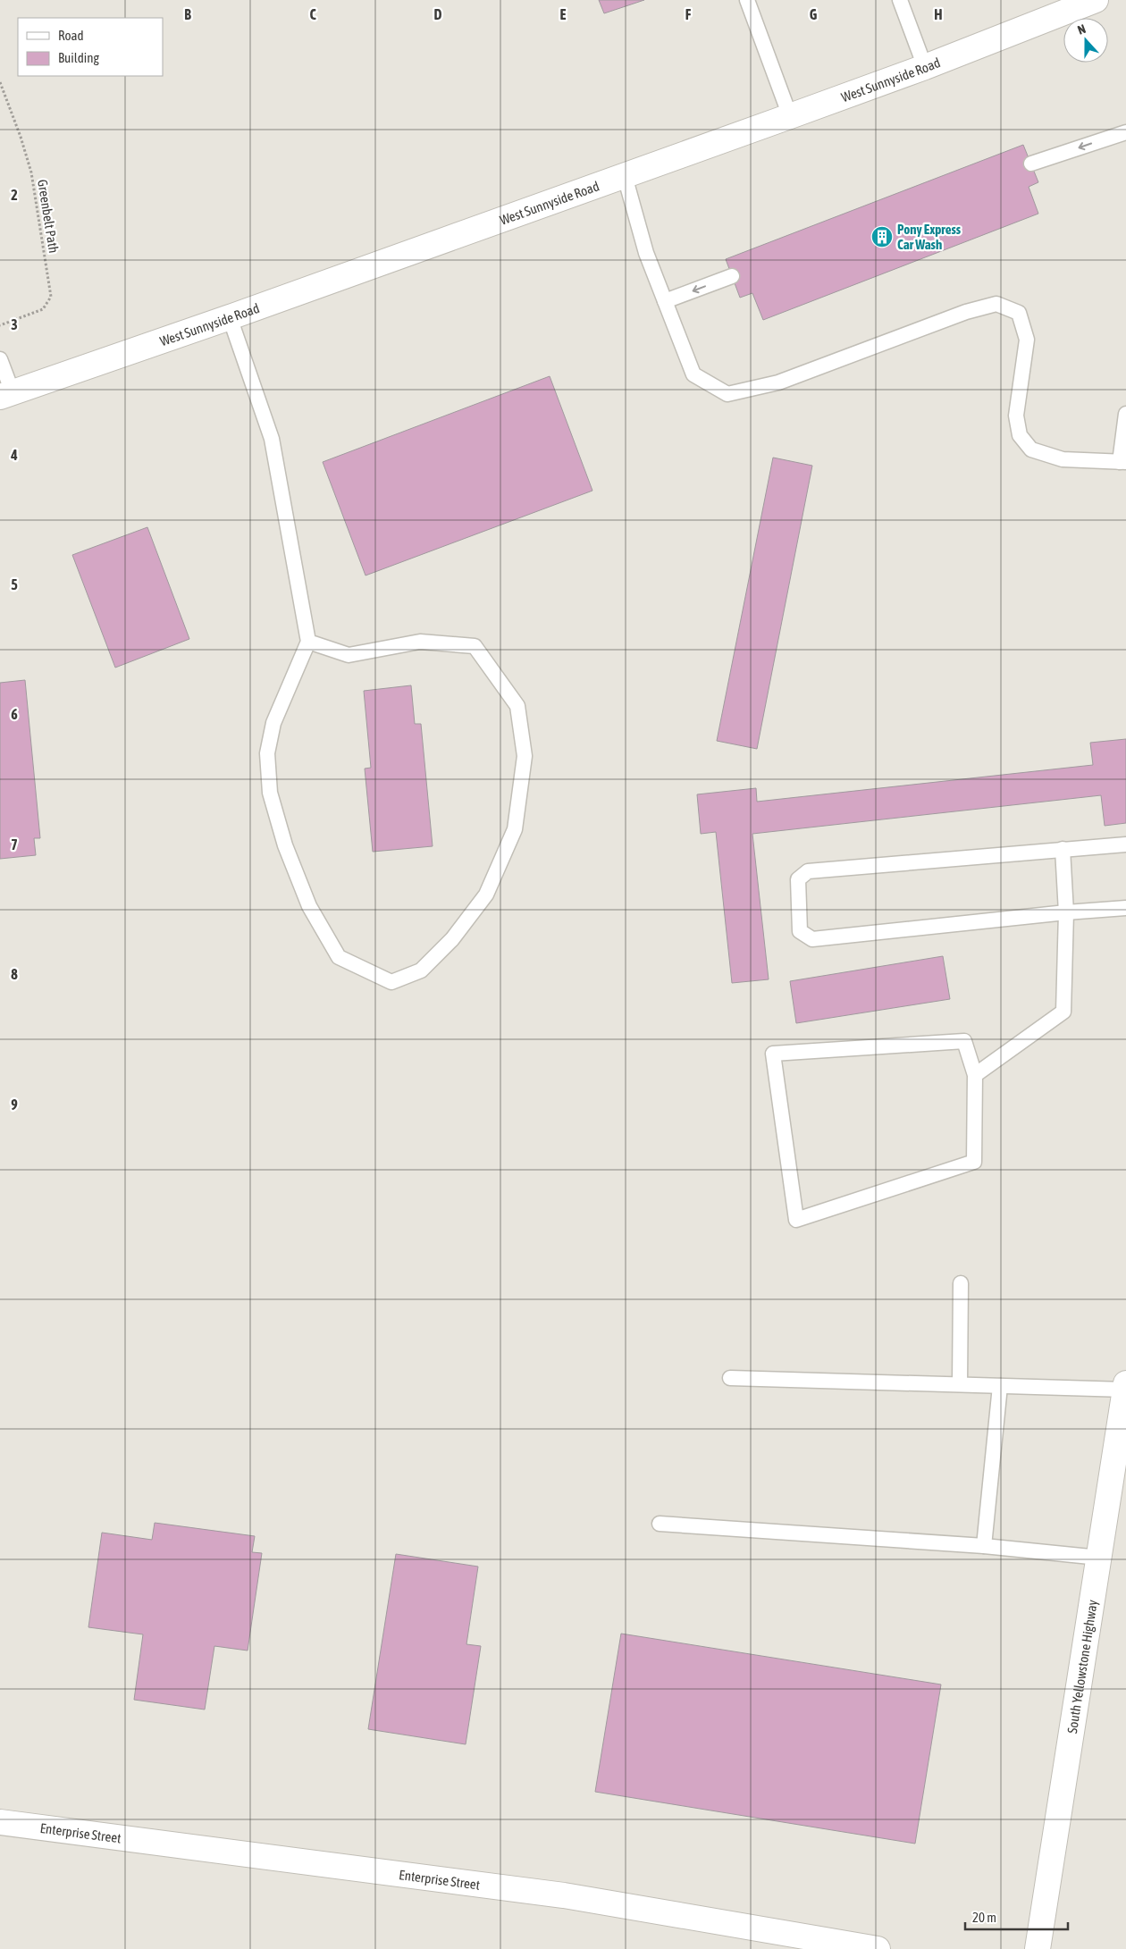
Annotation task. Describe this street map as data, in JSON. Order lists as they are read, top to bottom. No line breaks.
{"streets":{"main road":["West Sunnyside Road","South Yellowstone Highway","Enterprise Street"],"path":["Greenbelt Path"]},"places":{"building":["Pony Express Car Wash"]},"legend":["Road","Building"],"scale_bar":"20 m","north":"top","grid":{"columns":["B","C","D","E","F","G","H"],"rows":["2","3","4","5","6","7","8","9"]}}
